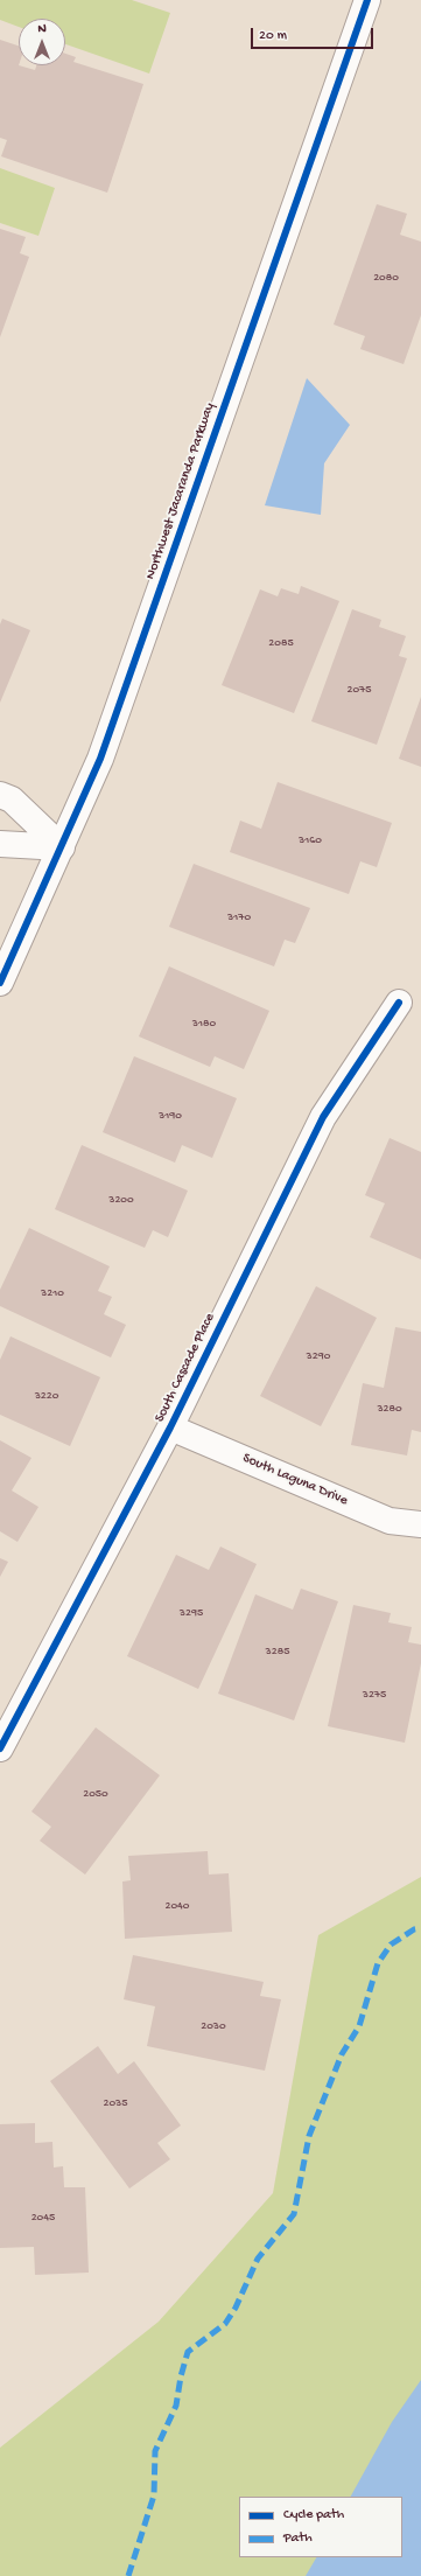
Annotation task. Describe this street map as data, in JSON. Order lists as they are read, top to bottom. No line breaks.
{"streets":{"street":["Northwest Jacaranda Parkway","South Cascade Place","South Laguna Drive"]},"crossings":[["South Cascade Place","South Laguna Drive"]],"house_numbers":["2080","2085","2075","3160","3170","3180","3190","3200","3210","3290","3220","3280","3295","3285","3275","2050","2040","2030","2035","2045"],"legend":["Cycle path","Path"],"scale_bar":"20 m","north":"top"}
